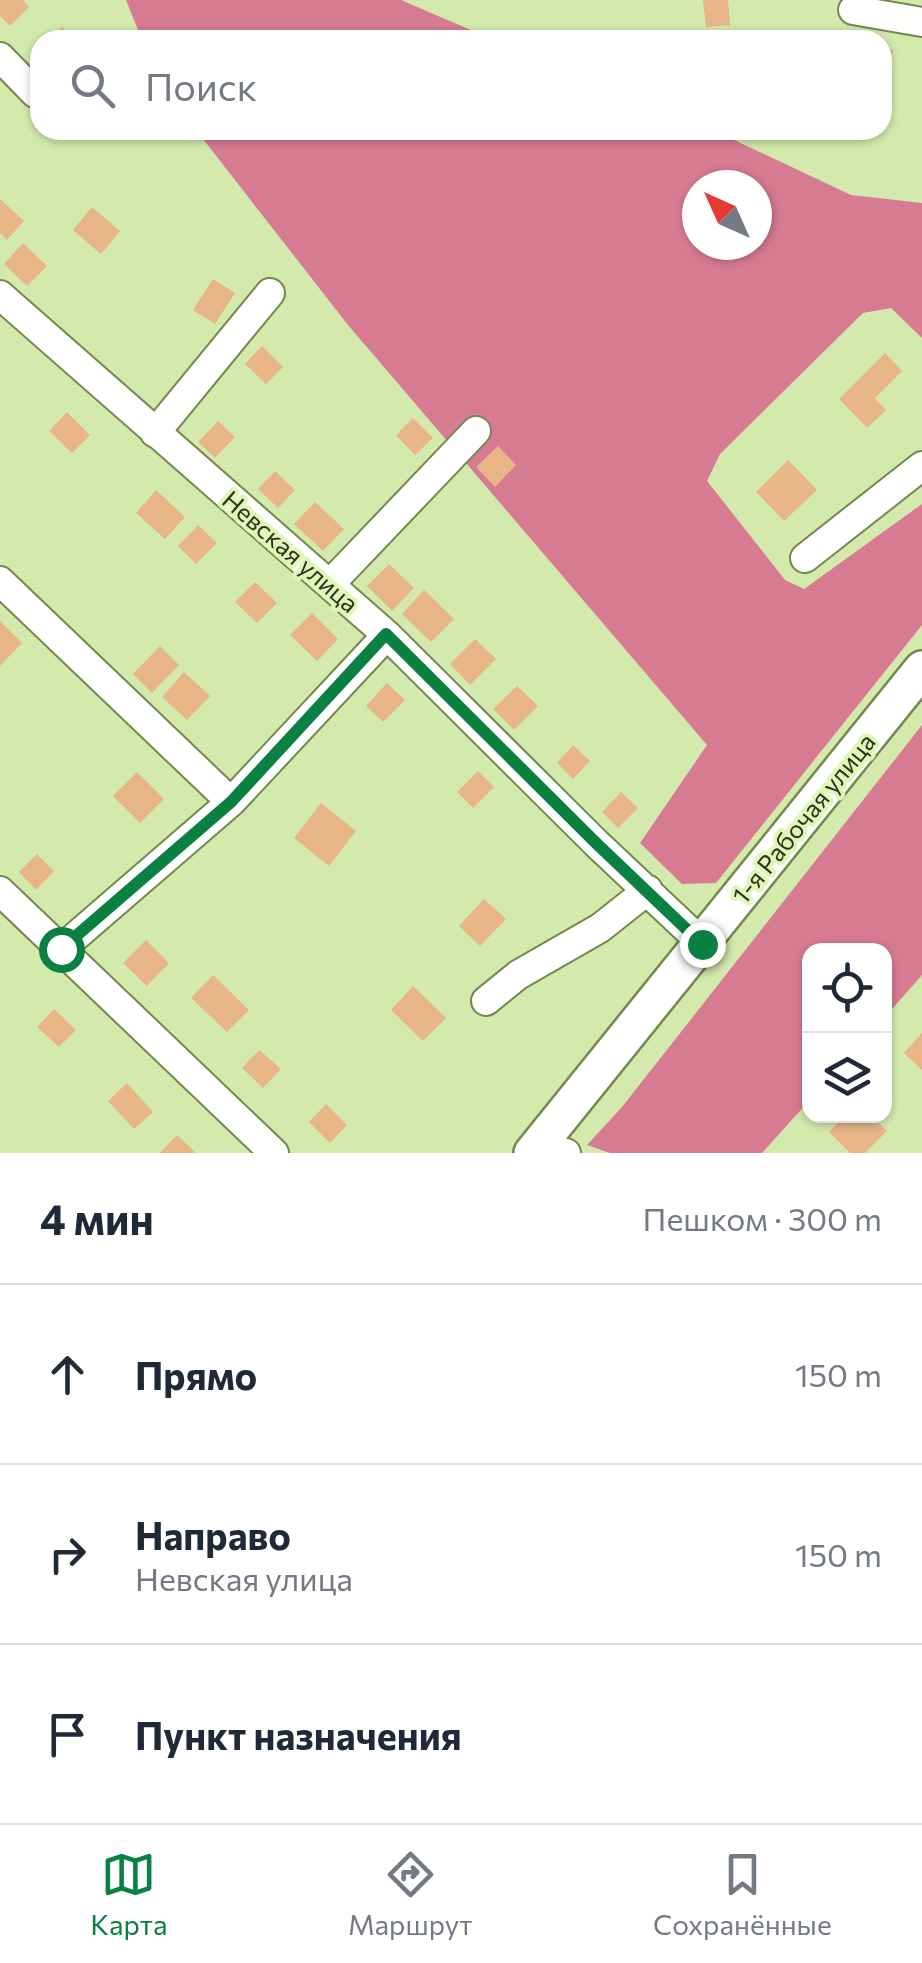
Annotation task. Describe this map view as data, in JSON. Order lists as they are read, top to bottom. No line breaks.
{"streets":{"main road":["1-я Рабочая улица"],"street":["Невская улица"]},"crossings":[["Невская улица","1-я Рабочая улица"]],"north":"top left","page":{"search":"Поиск","heading":["4 мин","Пешком · 300 m"],"list":[["Прямо","150 m"],["Направо","Невская улица","150 m"],"Пункт назначения"],"nav":["Карта","Маршрут","Сохранённые"]}}
